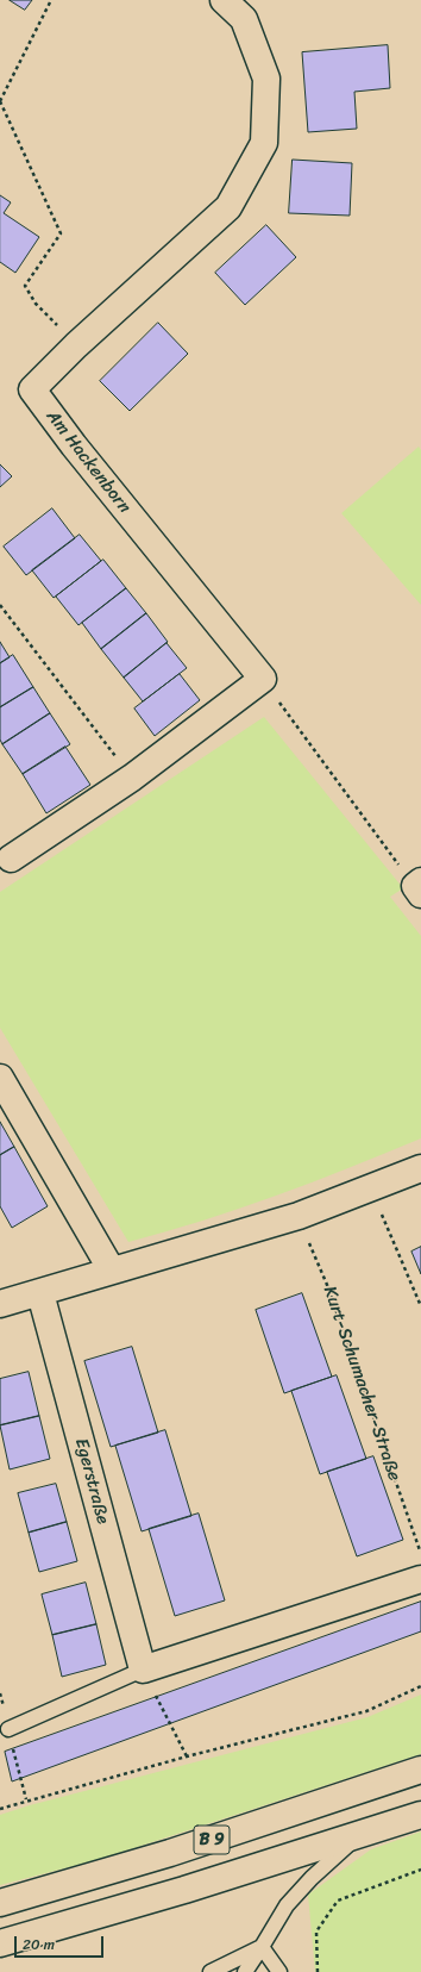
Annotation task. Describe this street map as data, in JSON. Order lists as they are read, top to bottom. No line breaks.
{"streets":{"main road":["Am Hackenborn","Egerstraße","B 9"],"path":["Kurt-Schumacher-Straße"]},"scale_bar":"20 m"}
